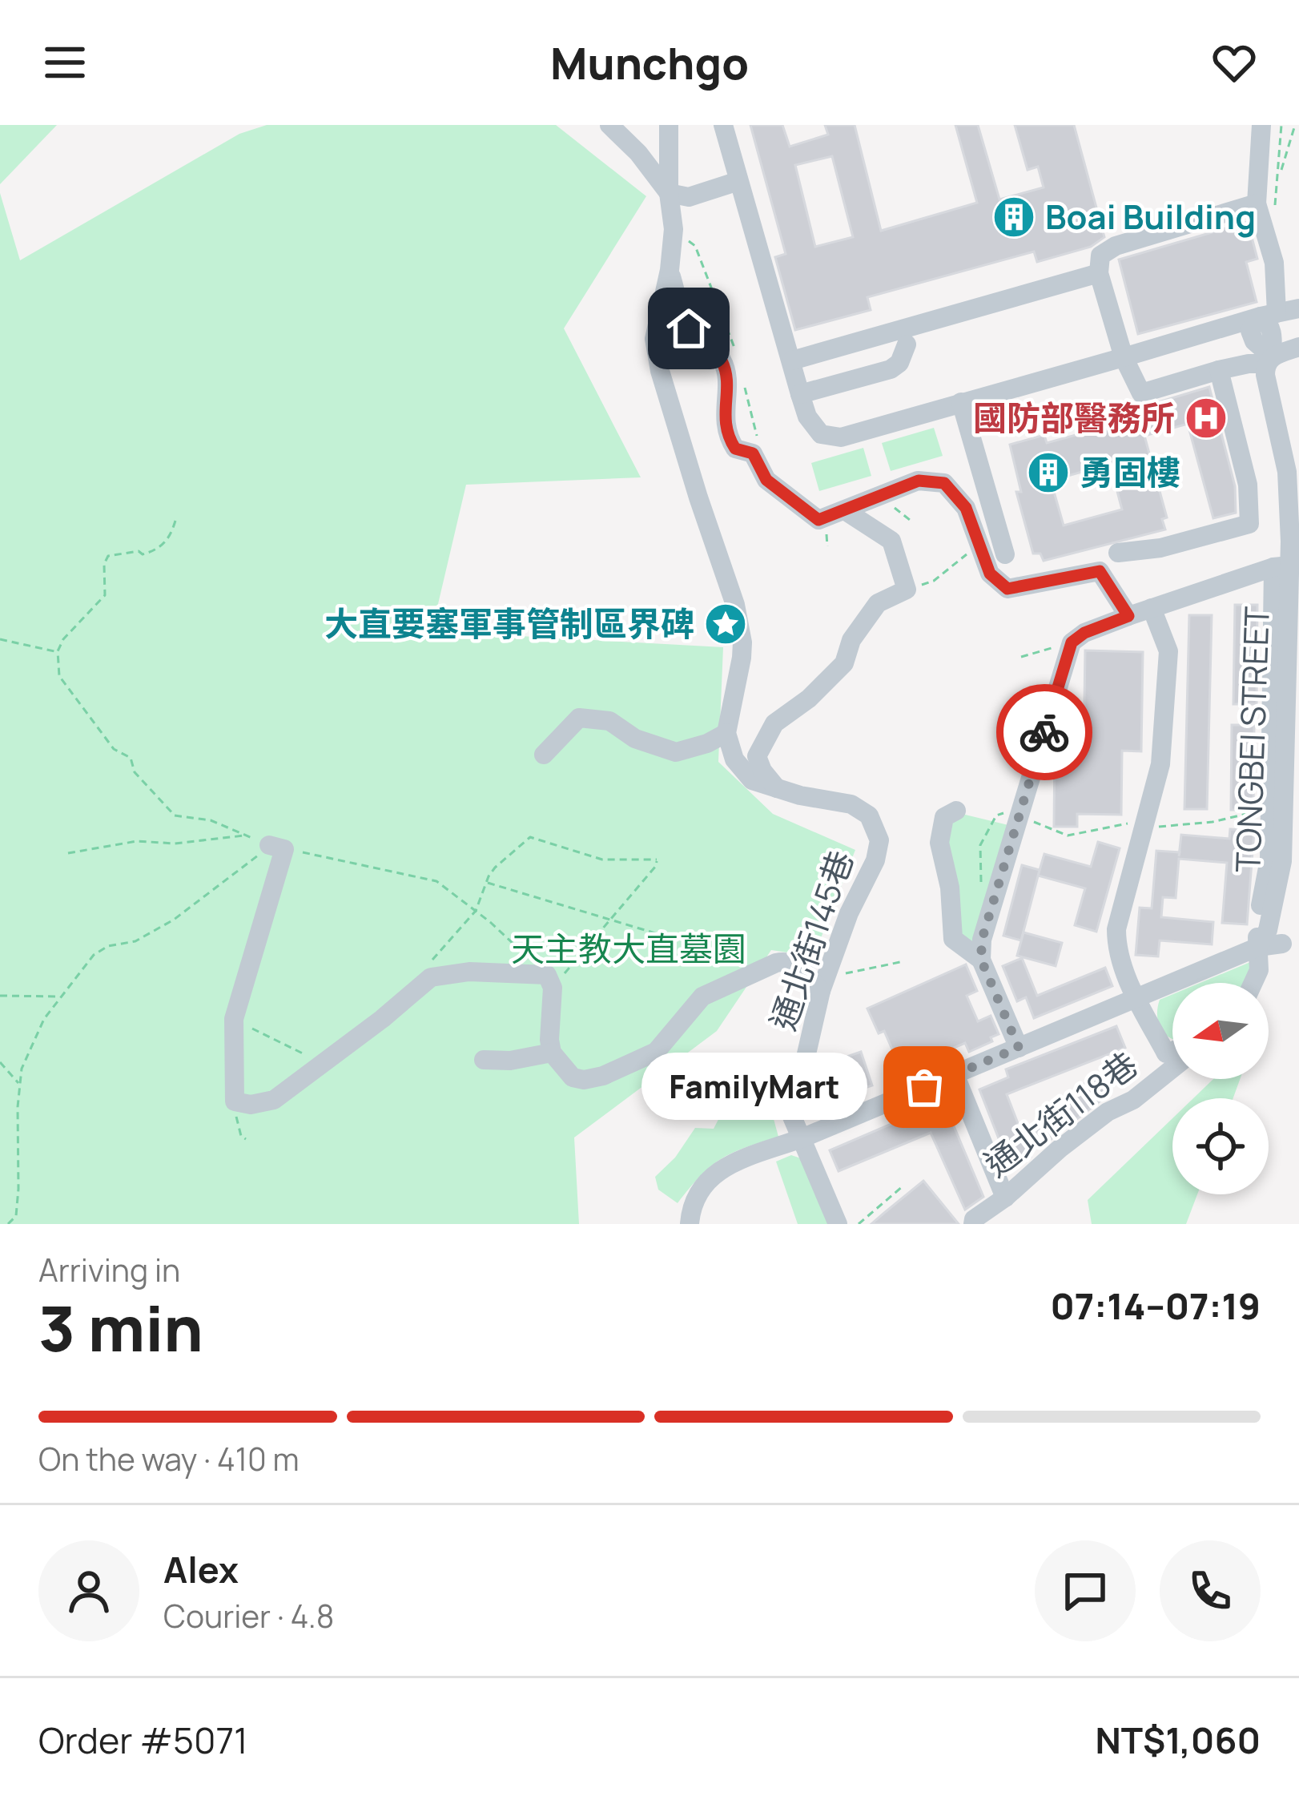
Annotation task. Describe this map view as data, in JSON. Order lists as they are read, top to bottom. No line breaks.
{"streets":{"street":["TONGBEI STREET","通北街145巷","通北街118巷"]},"parks":["天主教大直墓園"],"places":{"building":["Boai Building","勇固樓"],"hospital":["國防部醫務所"],"place":["大直要塞軍事管制區界碑"],"other":["FamilyMart"]},"north":"left","page":{"header":"Munchgo","bubble":"FamilyMart","heading":["3 min","Arriving in","07:14–07:19"],"panel":["Alex","Courier · 4.8","Order #5071","NT$1,060"],"bar":"On the way · 410 m"}}
